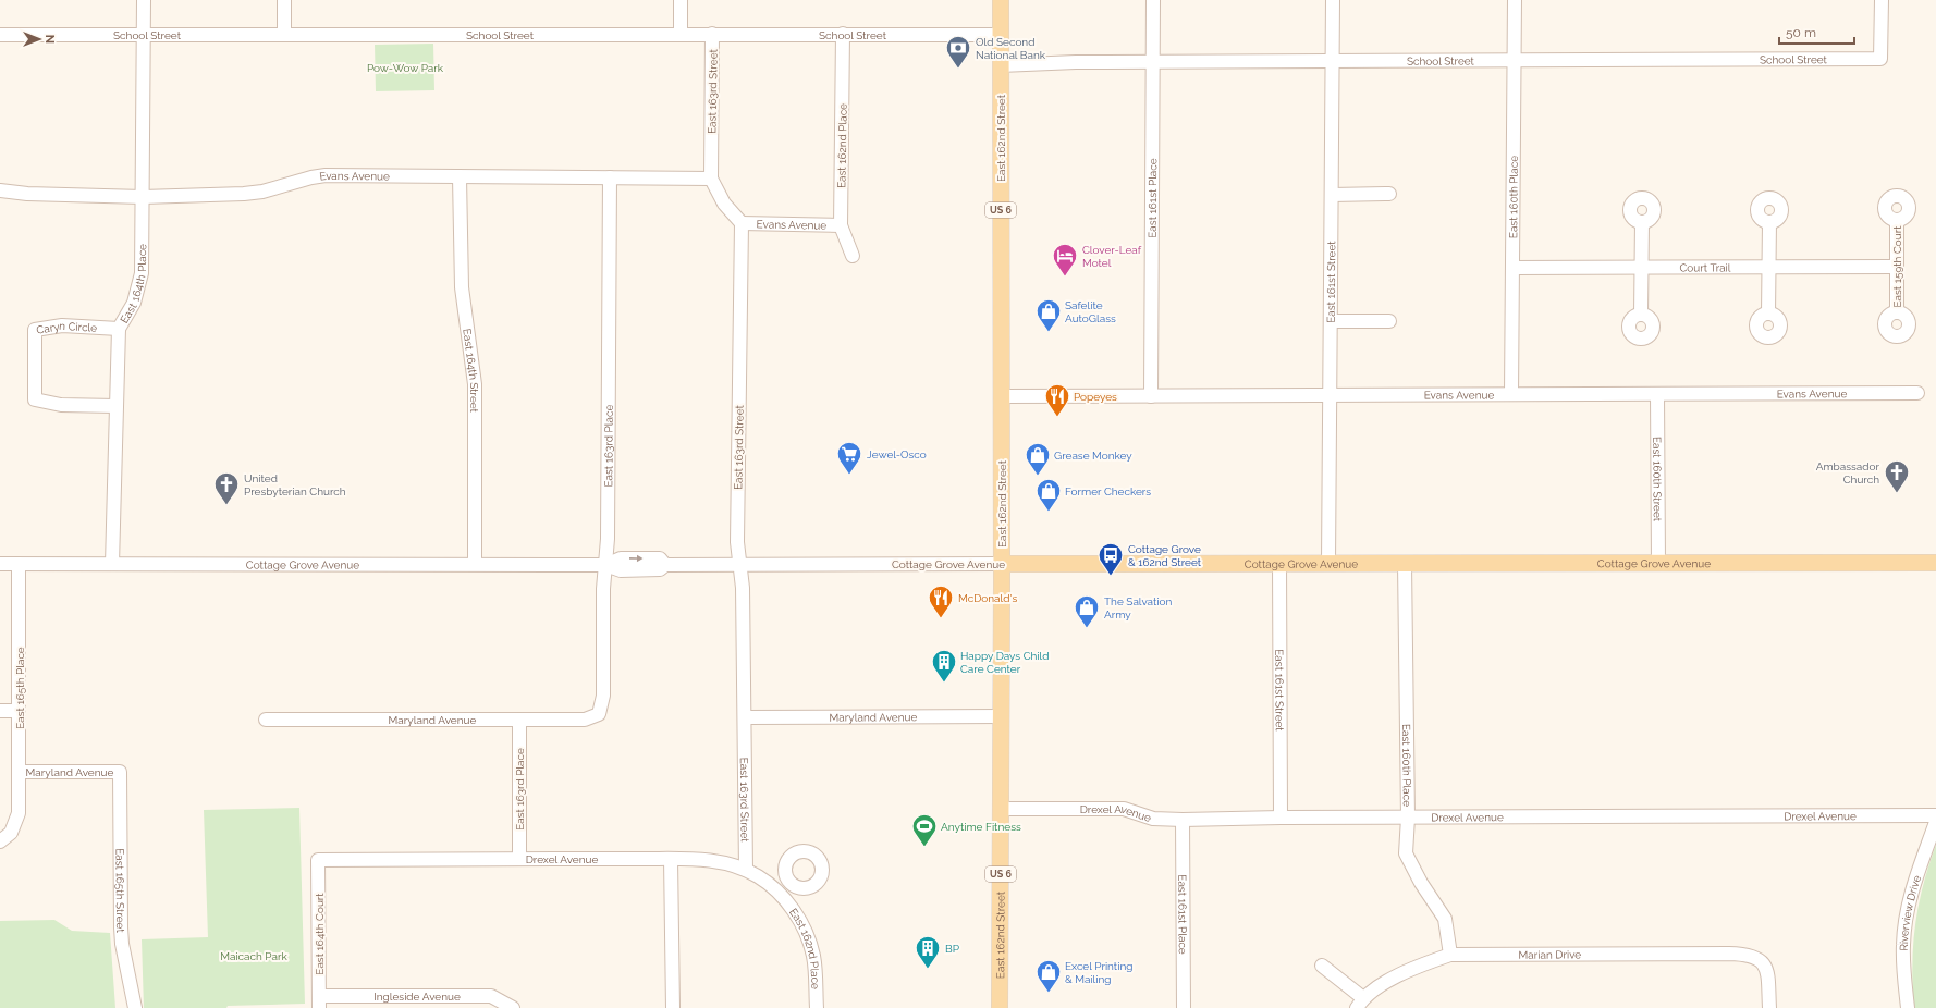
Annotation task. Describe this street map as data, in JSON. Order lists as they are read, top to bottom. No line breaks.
{"streets":{"main road":["East 162nd Street","US 6","Cottage Grove Avenue"],"street":["School Street","East 163rd Street","East 162nd Place","Evans Avenue","East 160th Place","East 161st Place","Court Trail","East 159th Court","East 164th Place","East 161st Street","Caryn Circle","East 164th Street","East 163rd Place","East 160th Street","East 165th Place","Maryland Avenue","Drexel Avenue","East 165th Street","Riverview Drive","East 164th Court","Marian Drive","Ingleside Avenue"]},"crossings":[["School Street","East 163rd Street"],["School Street","East 162nd Street"],["School Street","East 162nd Place"],["School Street","East 160th Place"],["School Street","East 161st Place"],["School Street","East 164th Place"],["School Street","East 161st Street"],["East 163rd Street","Evans Avenue"],["East 163rd Street","Cottage Grove Avenue"],["East 163rd Street","Maryland Avenue"],["East 163rd Street","Drexel Avenue"],["East 162nd Street","Evans Avenue"],["East 162nd Street","Cottage Grove Avenue"],["East 162nd Street","Maryland Avenue"],["East 162nd Street","Drexel Avenue"],["East 162nd Place","Evans Avenue"],["East 162nd Place","Drexel Avenue"],["Evans Avenue","East 160th Place"],["Evans Avenue","East 161st Place"],["Evans Avenue","East 164th Place"],["Evans Avenue","East 161st Street"],["Evans Avenue","East 164th Street"],["Evans Avenue","East 163rd Place"],["Evans Avenue","East 160th Street"],["East 160th Place","Court Trail"],["East 160th Place","Cottage Grove Avenue"],["East 160th Place","Drexel Avenue"],["East 160th Place","Marian Drive"],["East 161st Place","Drexel Avenue"],["Court Trail","East 159th Court"],["East 164th Place","Caryn Circle"],["East 164th Place","Cottage Grove Avenue"],["East 161st Street","Cottage Grove Avenue"],["East 161st Street","Drexel Avenue"],["East 164th Street","Cottage Grove Avenue"],["East 163rd Place","Cottage Grove Avenue"],["East 163rd Place","Maryland Avenue"],["East 163rd Place","Drexel Avenue"],["East 160th Street","Cottage Grove Avenue"],["Cottage Grove Avenue","East 165th Place"],["East 165th Place","Maryland Avenue"],["Maryland Avenue","East 165th Street"],["Drexel Avenue","East 164th Court"],["East 164th Court","Ingleside Avenue"]],"parks":["Pow-Wow Park","Maicach Park"],"places":{"bank":["Old Second National Bank"],"hotel":["Clover-Leaf Motel"],"shop":["Safelite AutoGlass","Grease Monkey","Former Checkers","The Salvation Army","Excel Printing & Mailing"],"restaurant":["Popeyes","McDonald's"],"supermarket":["Jewel-Osco"],"church":["Ambassador Church","United Presbyterian Church"],"bus stop":["Cottage Grove & 162nd Street"],"building":["Happy Days Child Care Center","BP"],"sports":["Anytime Fitness"]},"scale_bar":"50 m","north":"right"}
